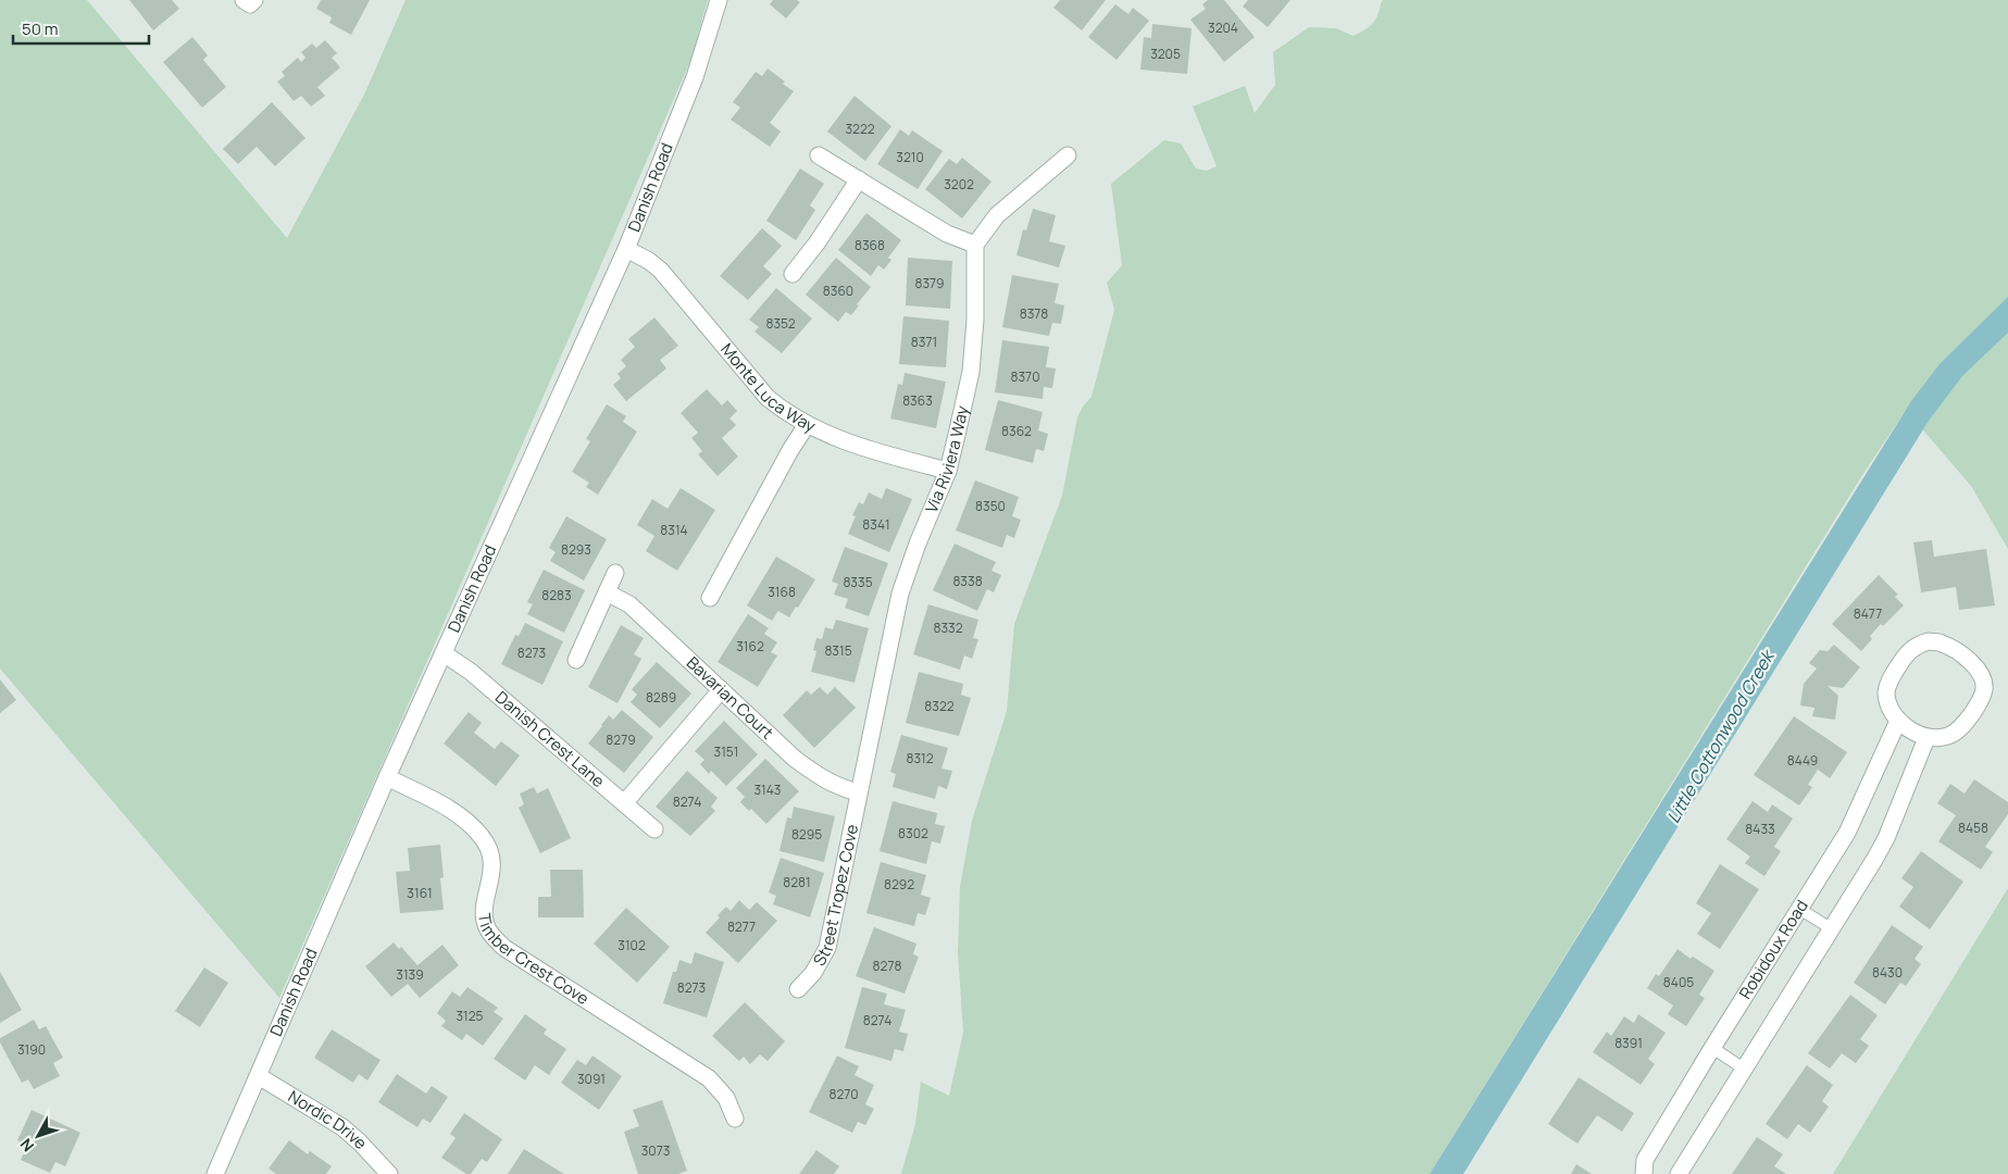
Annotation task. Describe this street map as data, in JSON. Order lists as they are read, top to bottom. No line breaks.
{"streets":{"street":["Danish Road","Monte Luca Way","Via Riviera Way","Bavarian Court","Danish Crest Lane","Street Tropez Cove","Robidoux Road","Timber Crest Cove","Nordic Drive"]},"crossings":[["Danish Road","Monte Luca Way"],["Danish Road","Danish Crest Lane"],["Danish Road","Timber Crest Cove"],["Danish Road","Nordic Drive"],["Monte Luca Way","Via Riviera Way"],["Via Riviera Way","Bavarian Court"],["Via Riviera Way","Street Tropez Cove"],["Bavarian Court","Street Tropez Cove"]],"water":["Little Cottonwood Creek"],"house_numbers":["3204","3205","3222","3210","3202","8368","8379","8360","8378","8352","8371","8370","8363","8362","8350","8341","8314","8293","8338","8335","3168","8283","8477","8332","3162","8315","8273","8289","8322","8279","3151","8312","8449","3143","8274","8458","8433","8302","8295","8281","8292","3161","8277","3102","8278","8430","3139","8405","8273","3125","8274","8391","3190","3091","8270","3073"],"scale_bar":"50 m","north":"bottom left"}
